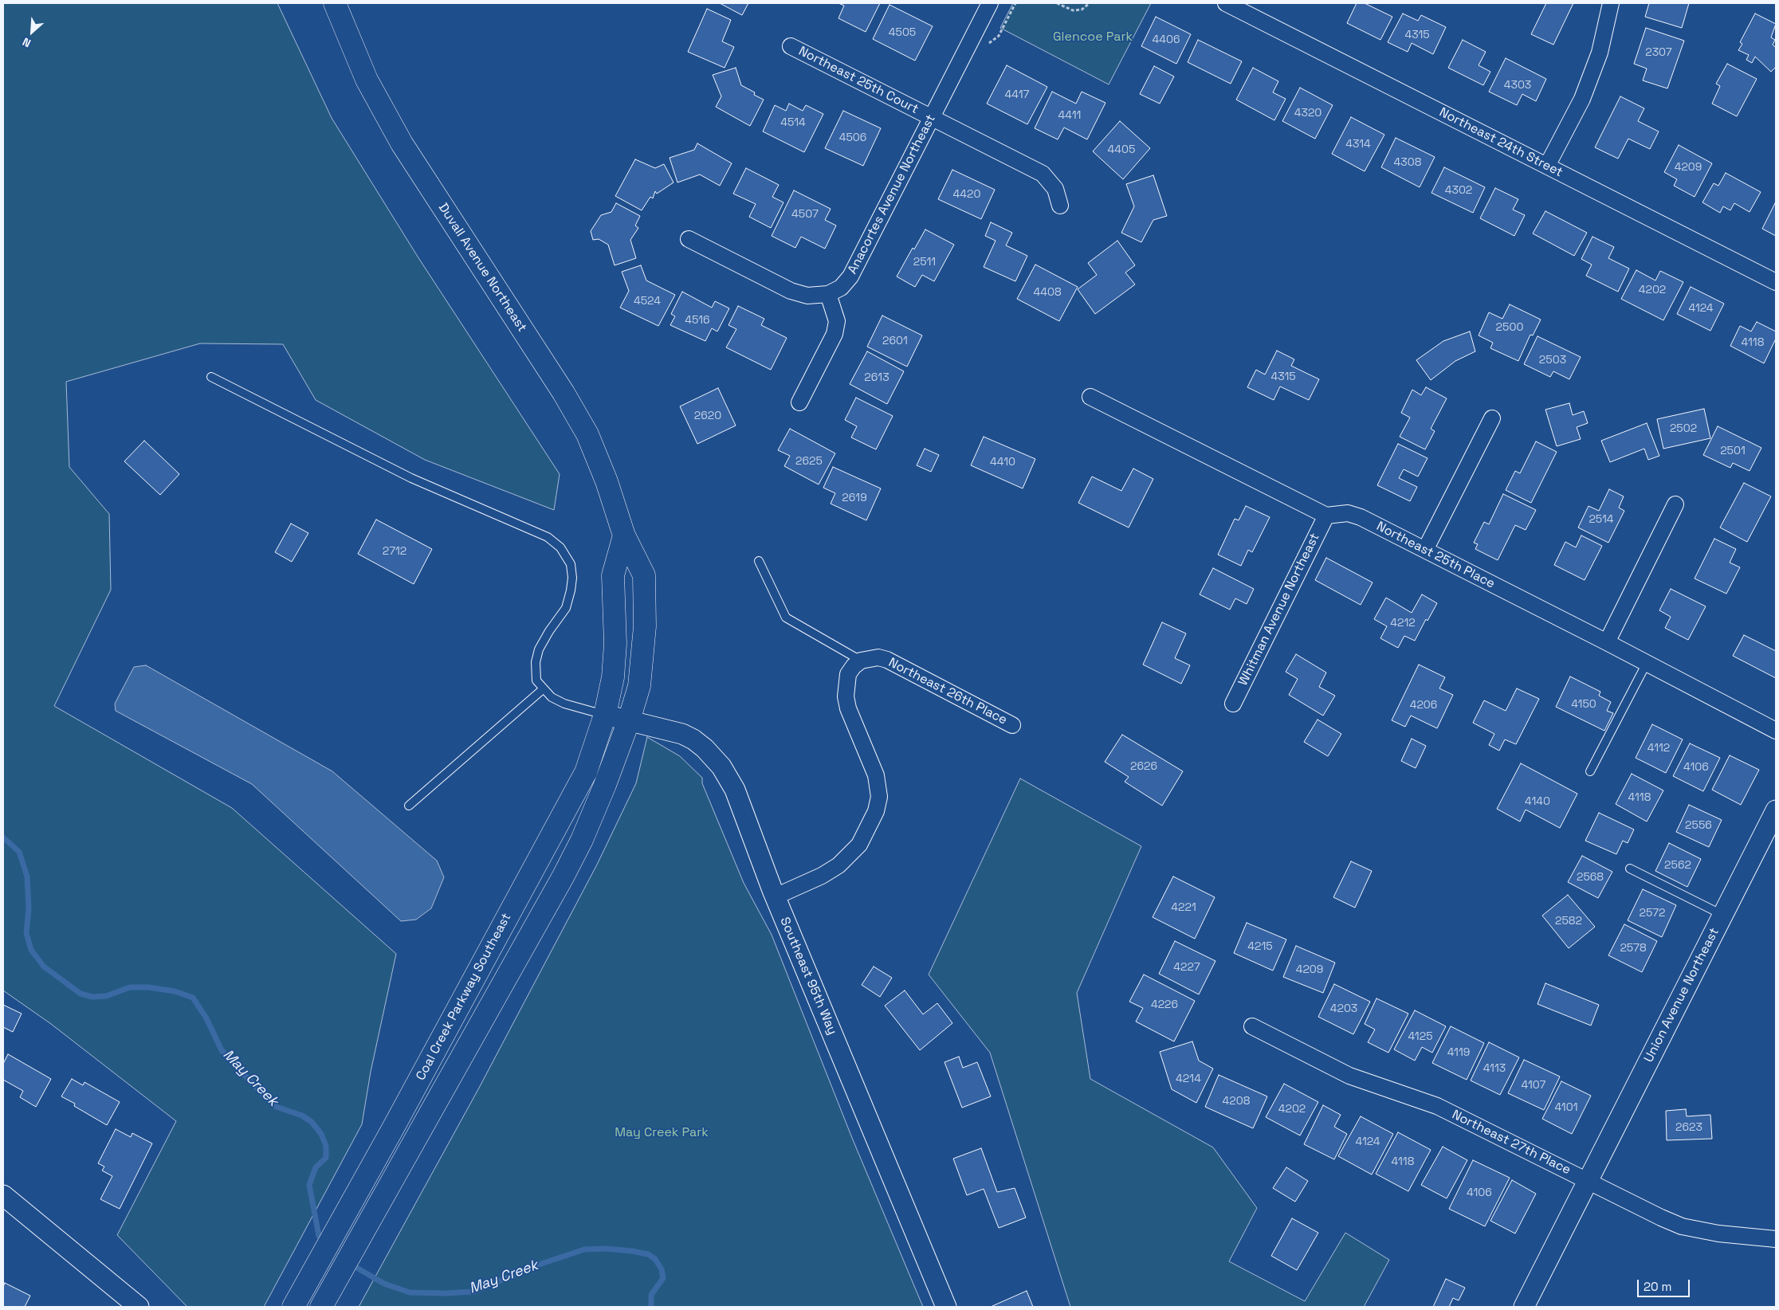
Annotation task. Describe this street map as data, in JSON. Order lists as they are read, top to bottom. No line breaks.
{"streets":{"main road":["Duvall Avenue Northeast","Coal Creek Parkway Southeast"],"street":["Northeast 25th Court","Northeast 24th Street","Anacortes Avenue Northeast","Northeast 25th Place","Whitman Avenue Northeast","Northeast 26th Place","Southeast 95th Way","Union Avenue Northeast","Northeast 27th Place"]},"crossings":[["Northeast 25th Court","Anacortes Avenue Northeast"],["Duvall Avenue Northeast","Southeast 95th Way"],["Duvall Avenue Northeast","Coal Creek Parkway Southeast"],["Northeast 25th Place","Whitman Avenue Northeast"],["Southeast 95th Way","Coal Creek Parkway Southeast"],["Union Avenue Northeast","Northeast 27th Place"]],"water":["May Creek"],"parks":["Glencoe Park","May Creek Park"],"house_numbers":["4505","4315","4406","2307","4303","4417","4320","4411","4514","4506","4314","4405","4308","4209","4302","4420","4507","2511","4202","4408","4524","4124","4516","2500","2601","4118","2503","4315","2613","2620","2502","2501","2625","4410","2619","2514","2712","4212","4150","4206","4112","2626","4106","4118","4140","2556","2562","2568","4221","2572","2582","4215","2578","4227","4209","4226","4203","4125","4119","4113","4214","4107","4208","4101","4202","2623","4124","4118","4106"],"scale_bar":"20 m","north":"bottom left"}
